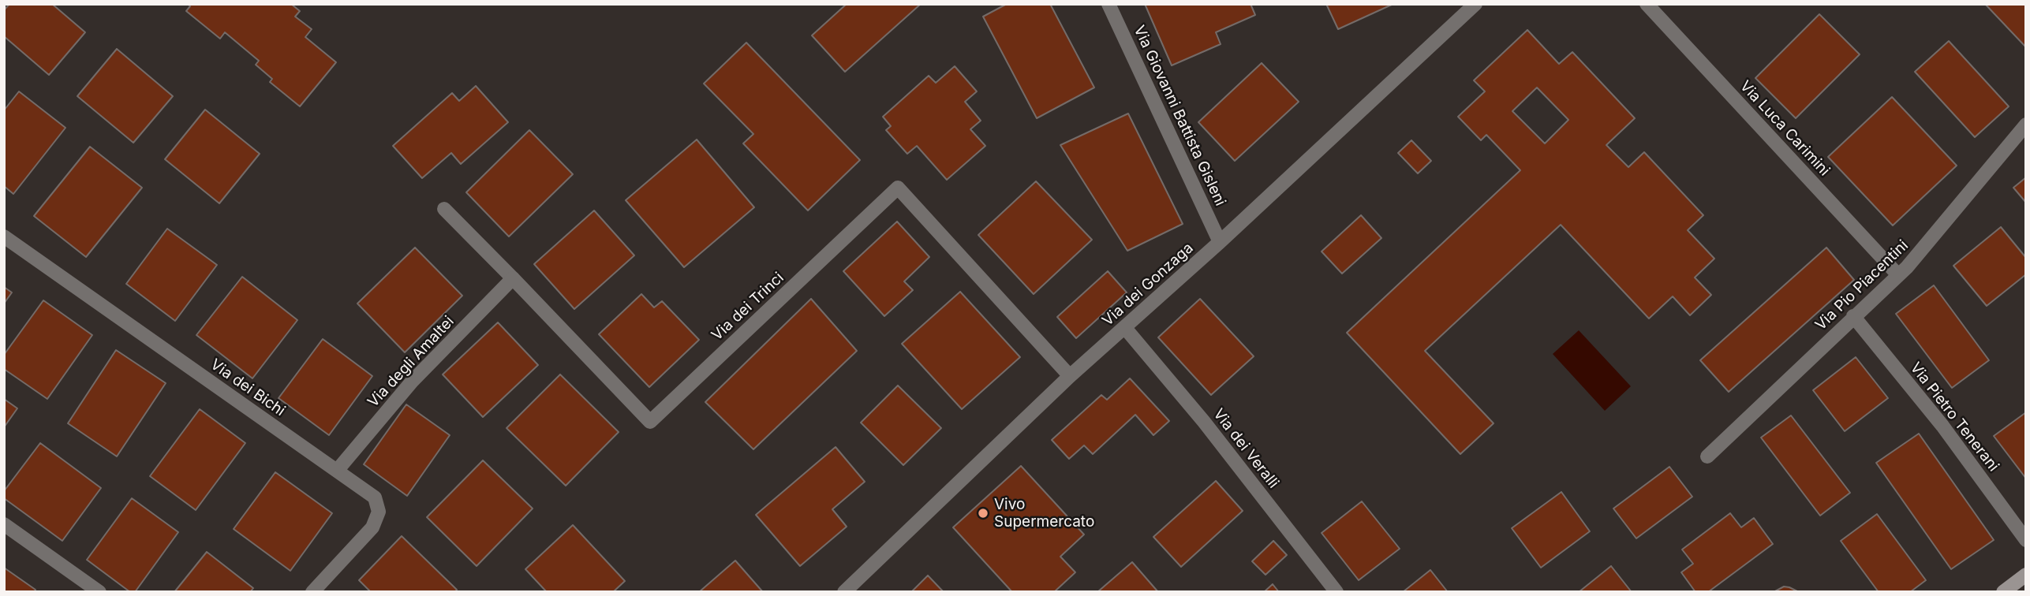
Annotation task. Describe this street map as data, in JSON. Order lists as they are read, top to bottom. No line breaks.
{"streets":{"street":["Via Giovanni Battista Gisleni","Via Luca Carimini","Via dei Gonzaga","Via Pio Piacentini","Via dei Trinci","Via degli Amaltei","Via dei Bichi","Via Pietro Tenerani","Via dei Veralli"]},"crossings":[["Via Giovanni Battista Gisleni","Via dei Gonzaga"],["Via Luca Carimini","Via Pio Piacentini"],["Via dei Gonzaga","Via dei Trinci"],["Via dei Gonzaga","Via dei Veralli"],["Via Pio Piacentini","Via Pietro Tenerani"],["Via dei Trinci","Via degli Amaltei"],["Via degli Amaltei","Via dei Bichi"]],"places":["Vivo Supermercato"]}
